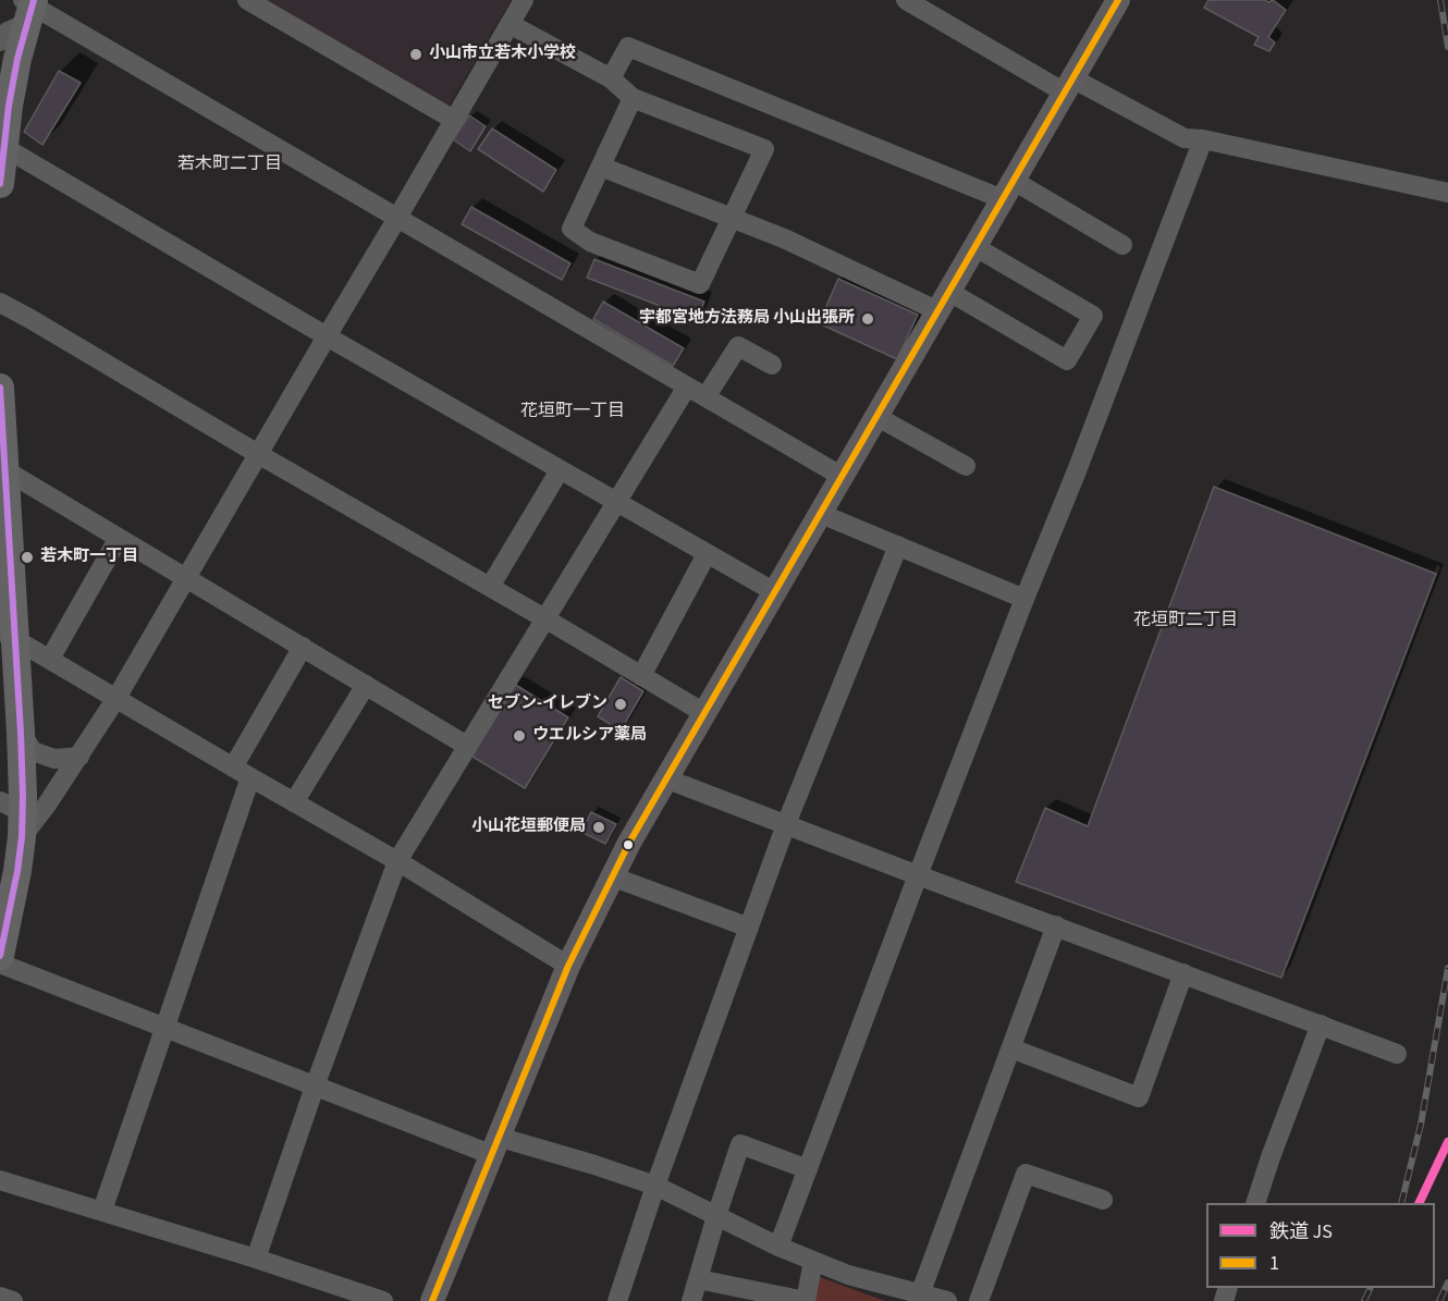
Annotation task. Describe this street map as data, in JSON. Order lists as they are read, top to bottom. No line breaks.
{"districts":["若木町二丁目","花垣町一丁目","花垣町二丁目"],"places":["小山市立若木小学校","宇都宮地方法務局 小山出張所","若木町一丁目","セブン-イレブン","ウエルシア薬局","小山花垣郵便局"],"lines":["transit line 1","rail line JS"],"legend":["鉄道 JS","1"]}
